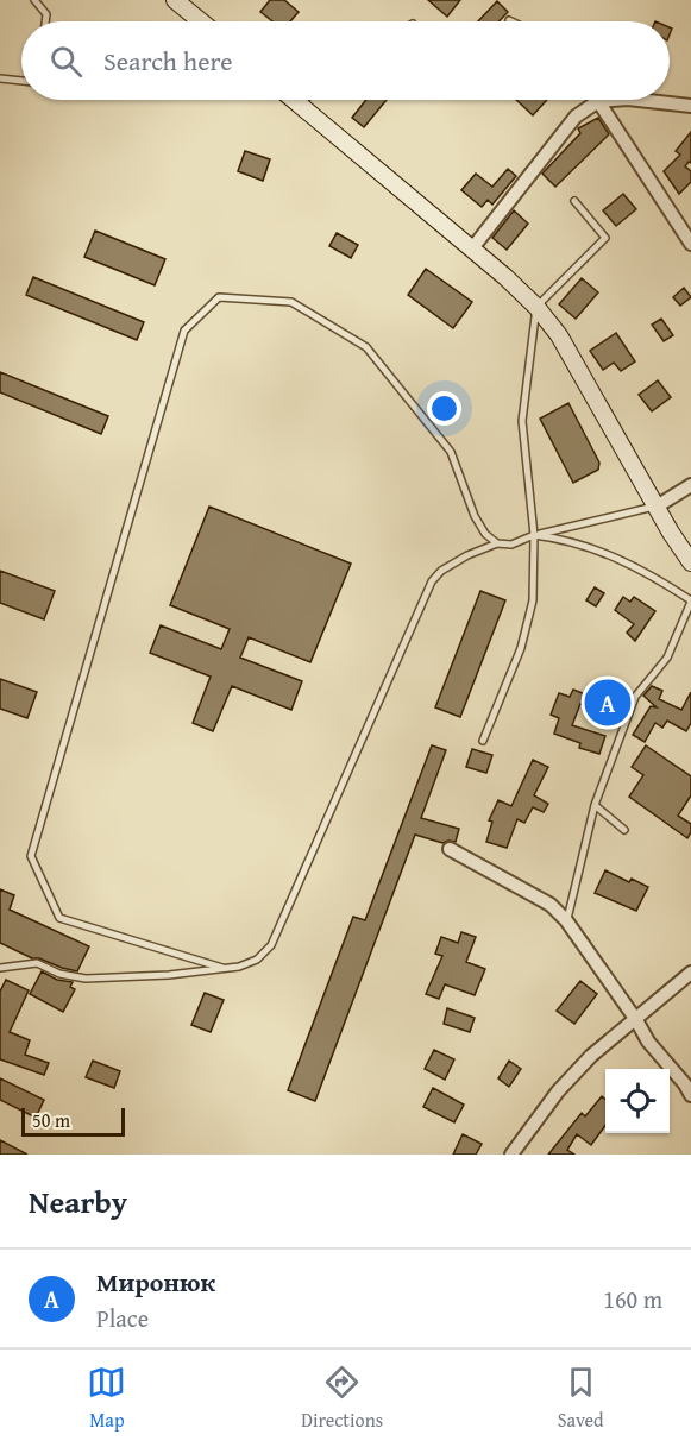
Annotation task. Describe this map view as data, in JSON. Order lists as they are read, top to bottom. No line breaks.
{"scale_bar":"50 m","page":{"search":"Search here","pins":"A","scale":"50 m","heading":"Nearby","list":[{"mark":"A","name":"Миронюк","note":"Place","value":"160 m"}],"nav":["Map","Directions","Saved"]}}
